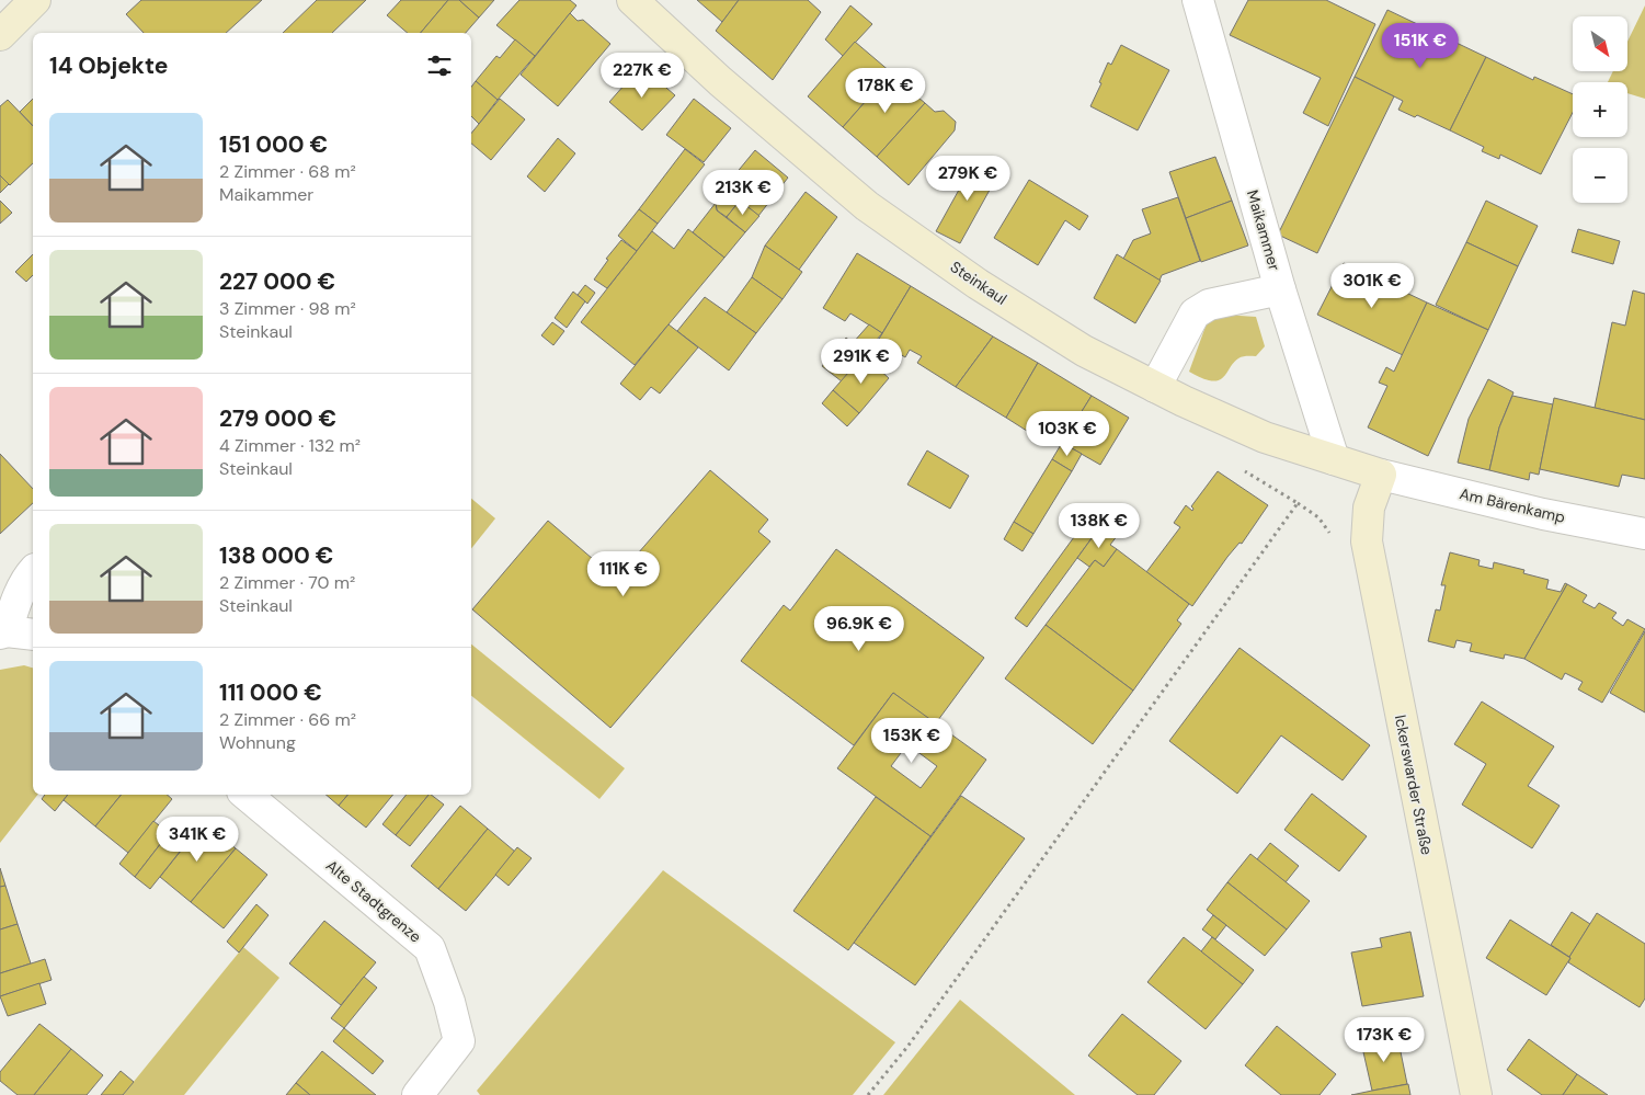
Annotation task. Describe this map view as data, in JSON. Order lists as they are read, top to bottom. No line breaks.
{"streets":{"street":["Maikammer","Steinkaul","Am Bärenkamp","Ickerswarder Straße","Alte Stadtgrenze"]},"crossings":[["Maikammer","Steinkaul"],["Steinkaul","Am Bärenkamp"],["Steinkaul","Ickerswarder Straße"],["Am Bärenkamp","Ickerswarder Straße"]],"north":"bottom right","page":{"map_buttons":["+","−"],"price":["151K €","227K €","178K €","279K €","213K €","301K €","291K €","103K €","138K €","111K €","96.9K €","153K €","341K €","173K €"],"heading":"14 Objekte","list":[{"name":"151 000 €","note":"2 Zimmer · 68 m² · Maikammer"},{"name":"227 000 €","note":"3 Zimmer · 98 m² · Steinkaul"},{"name":"279 000 €","note":"4 Zimmer · 132 m² · Steinkaul"},{"name":"138 000 €","note":"2 Zimmer · 70 m² · Steinkaul"},{"name":"111 000 €","note":"2 Zimmer · 66 m² · Wohnung"}]}}
